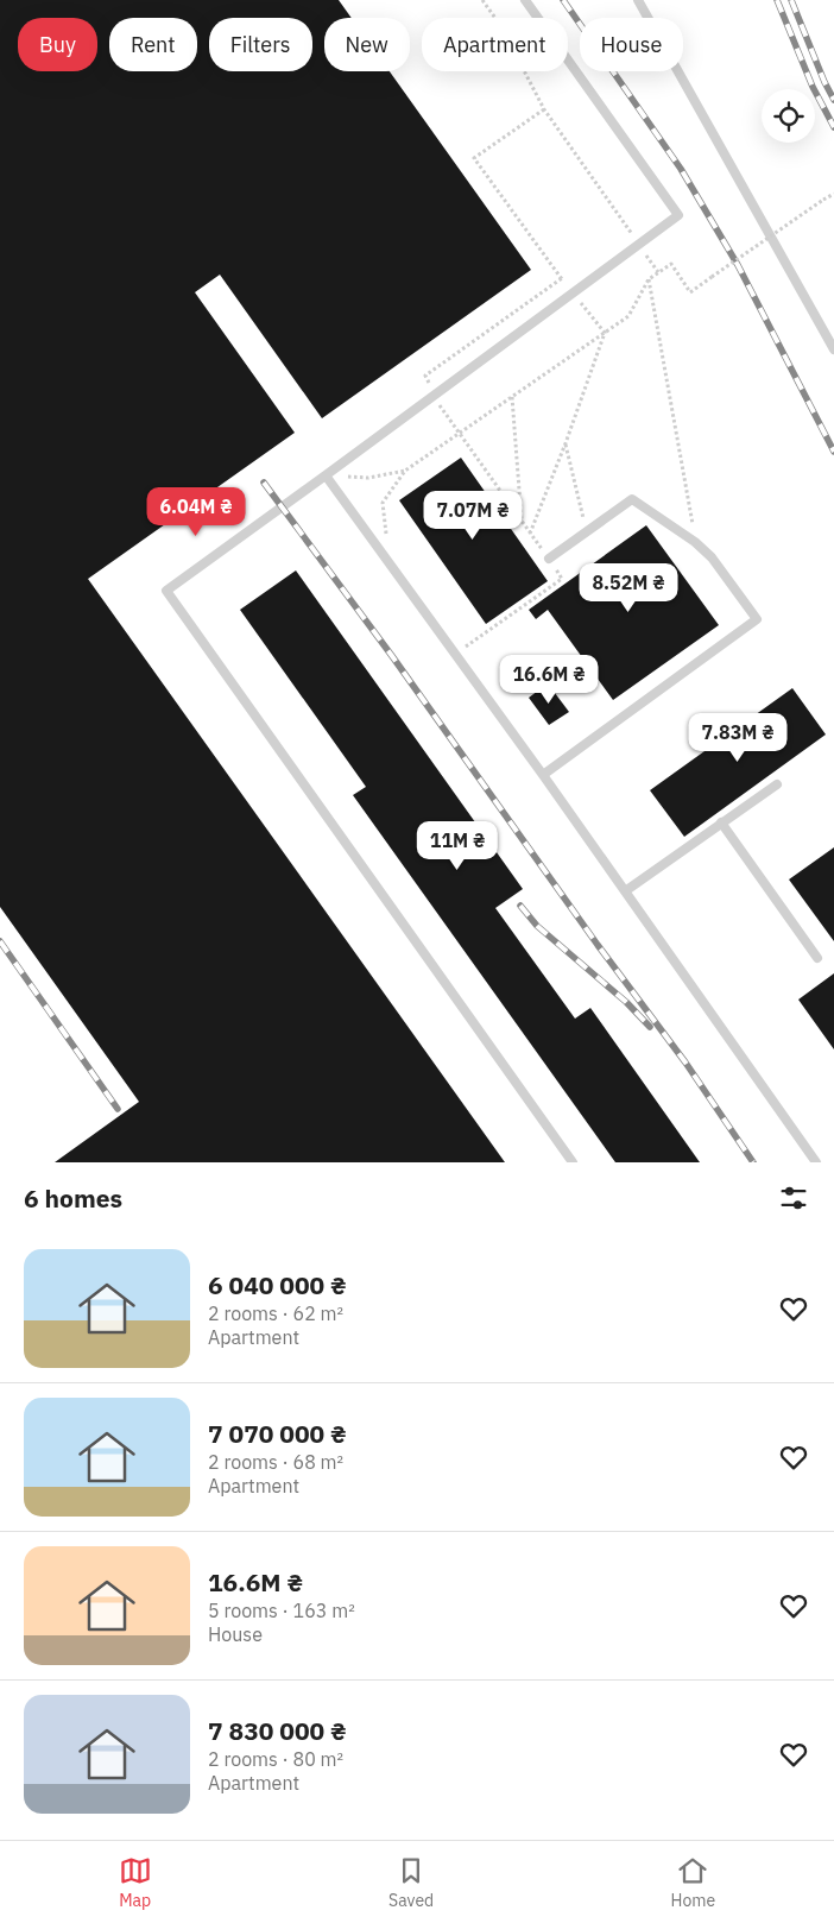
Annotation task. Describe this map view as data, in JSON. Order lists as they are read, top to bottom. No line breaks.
{"page":{"chip":["Buy","Rent","Filters","New","Apartment","House"],"price":["6.04M ₴","7.07M ₴","8.52M ₴","16.6M ₴","7.83M ₴","11M ₴"],"heading":"6 homes","list":[{"name":"6 040 000 ₴","note":"2 rooms · 62 m² · Apartment"},{"name":"7 070 000 ₴","note":"2 rooms · 68 m² · Apartment"},{"name":"16.6M ₴","note":"5 rooms · 163 m² · House"},{"name":"7 830 000 ₴","note":"2 rooms · 80 m² · Apartment"}],"tabs":["Map","Saved","Home"]}}
